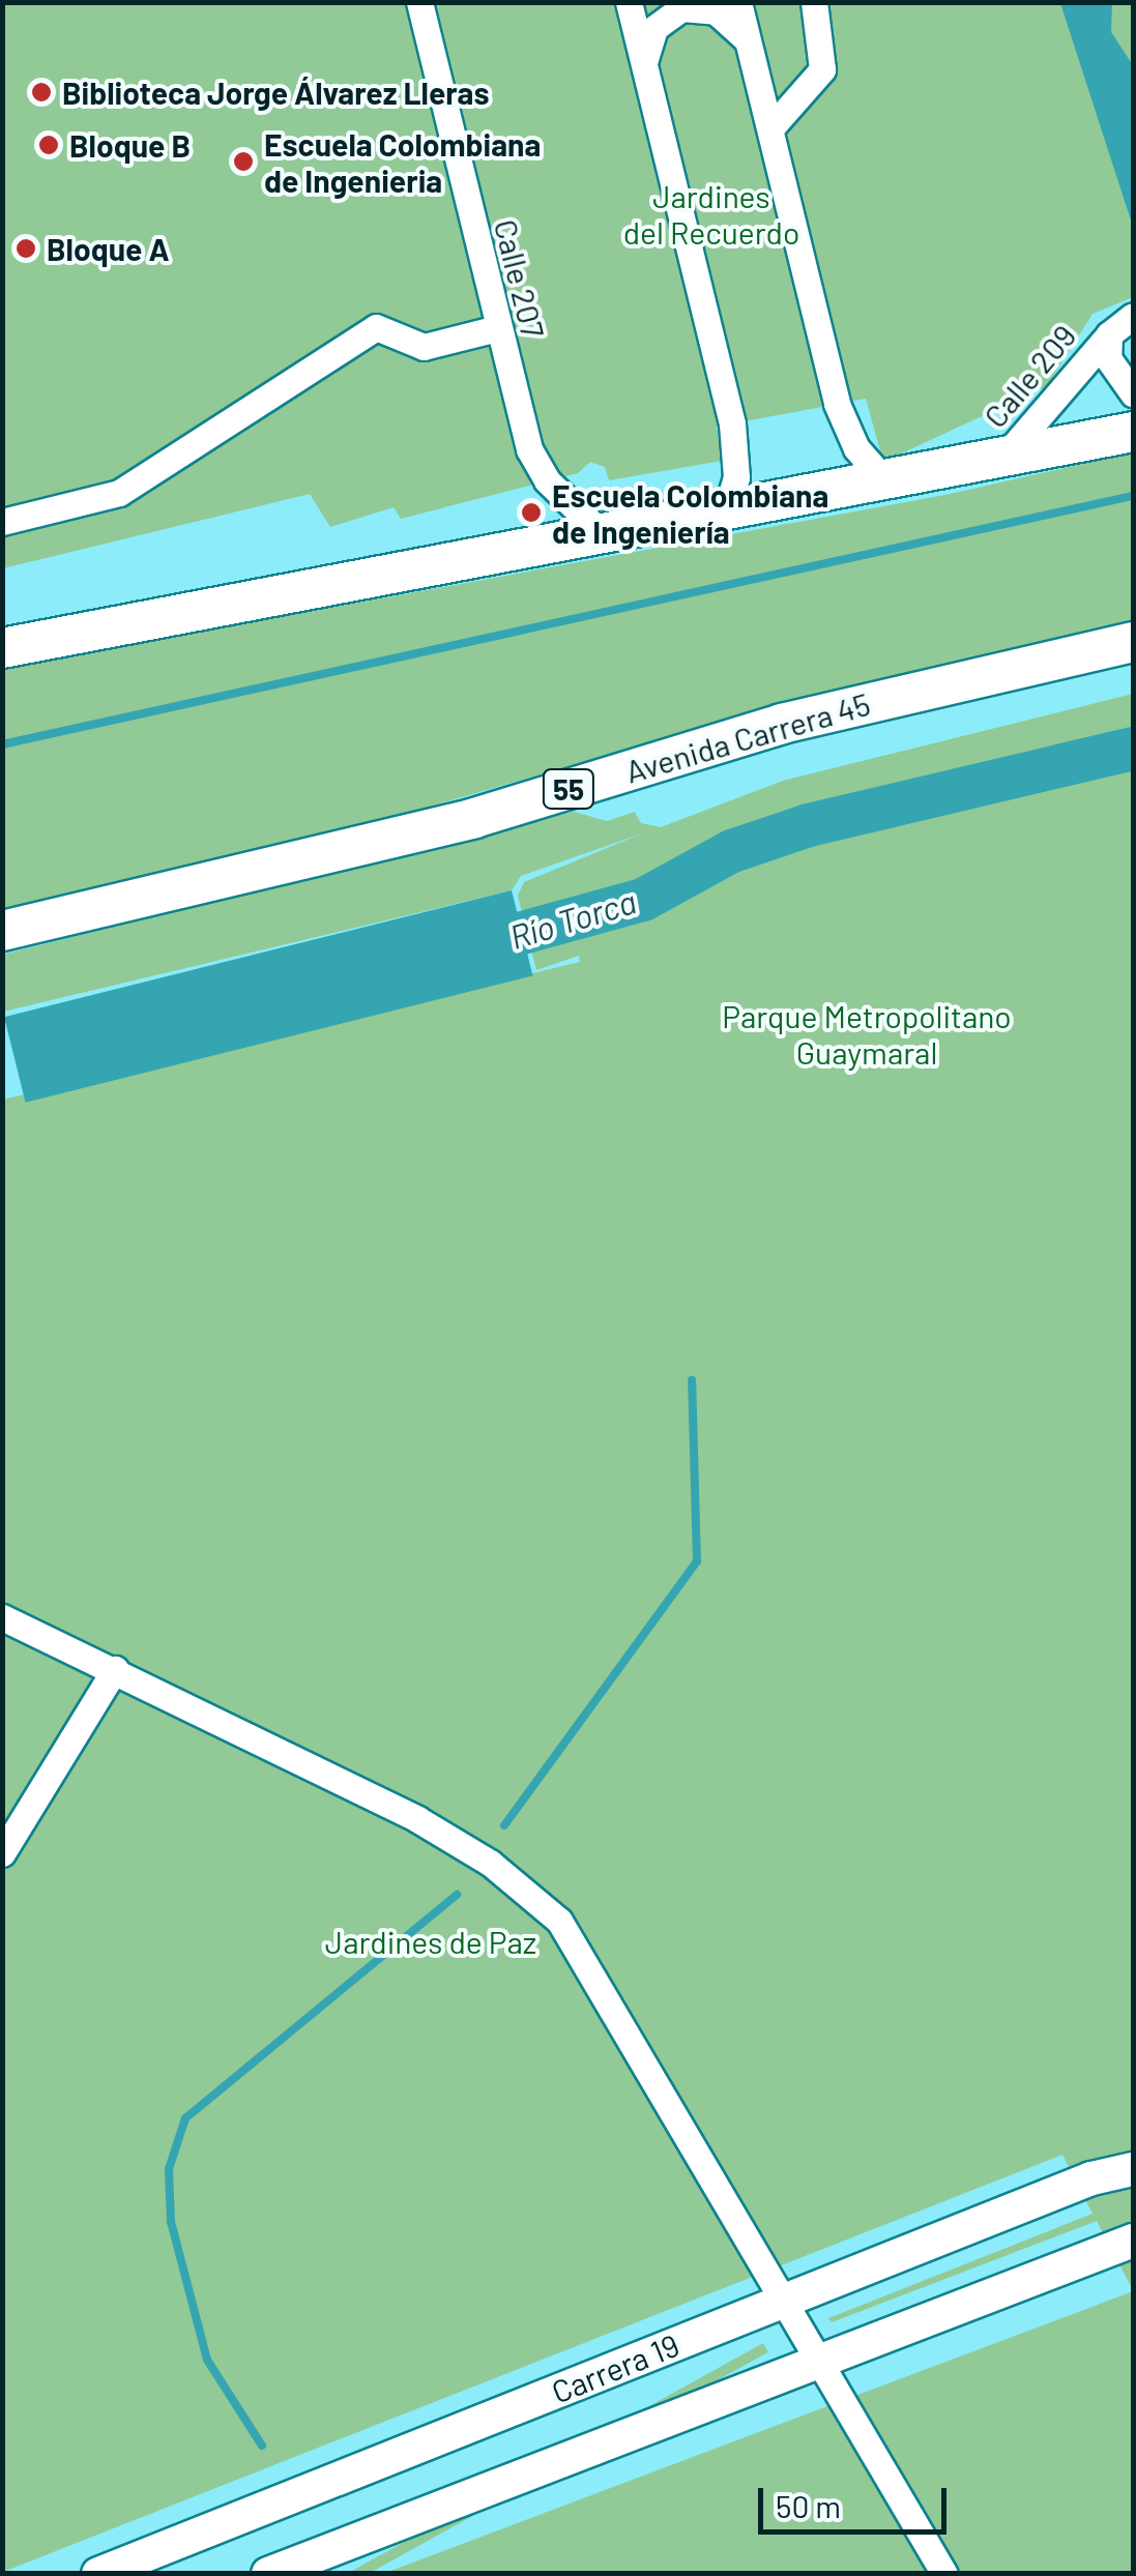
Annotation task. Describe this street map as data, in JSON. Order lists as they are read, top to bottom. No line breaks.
{"streets":{"highway":["Avenida Carrera 45","55"],"main road":["Carrera 19"],"street":["Calle 207","Calle 209"]},"water":["Río Torca"],"parks":["Jardines del Recuerdo","Parque Metropolitano Guaymaral","Jardines de Paz"],"places":["Biblioteca Jorge Álvarez Lleras","Bloque B","Escuela Colombiana de Ingenieria","Bloque A","Escuela Colombiana de Ingeniería"],"scale_bar":"50 m"}
